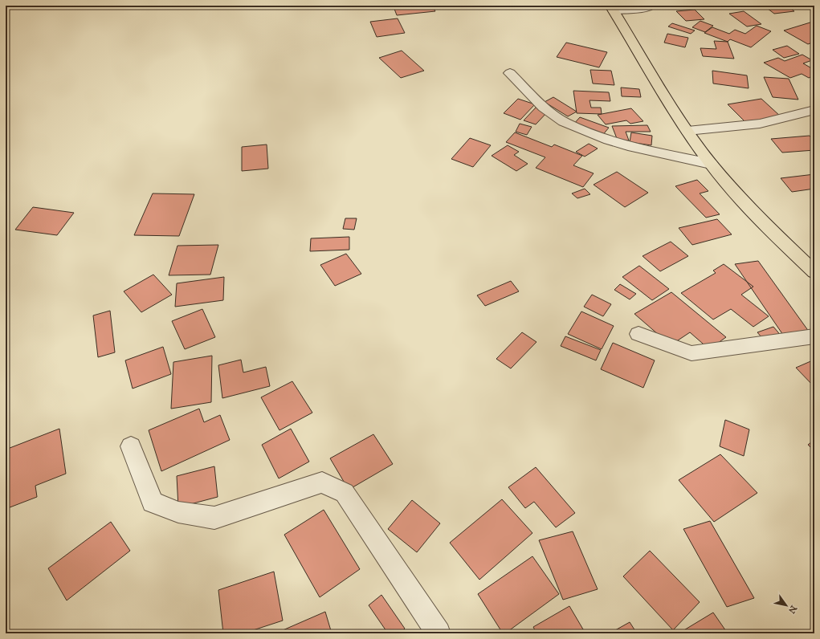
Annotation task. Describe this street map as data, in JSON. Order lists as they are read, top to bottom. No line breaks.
{"north":"bottom right"}
